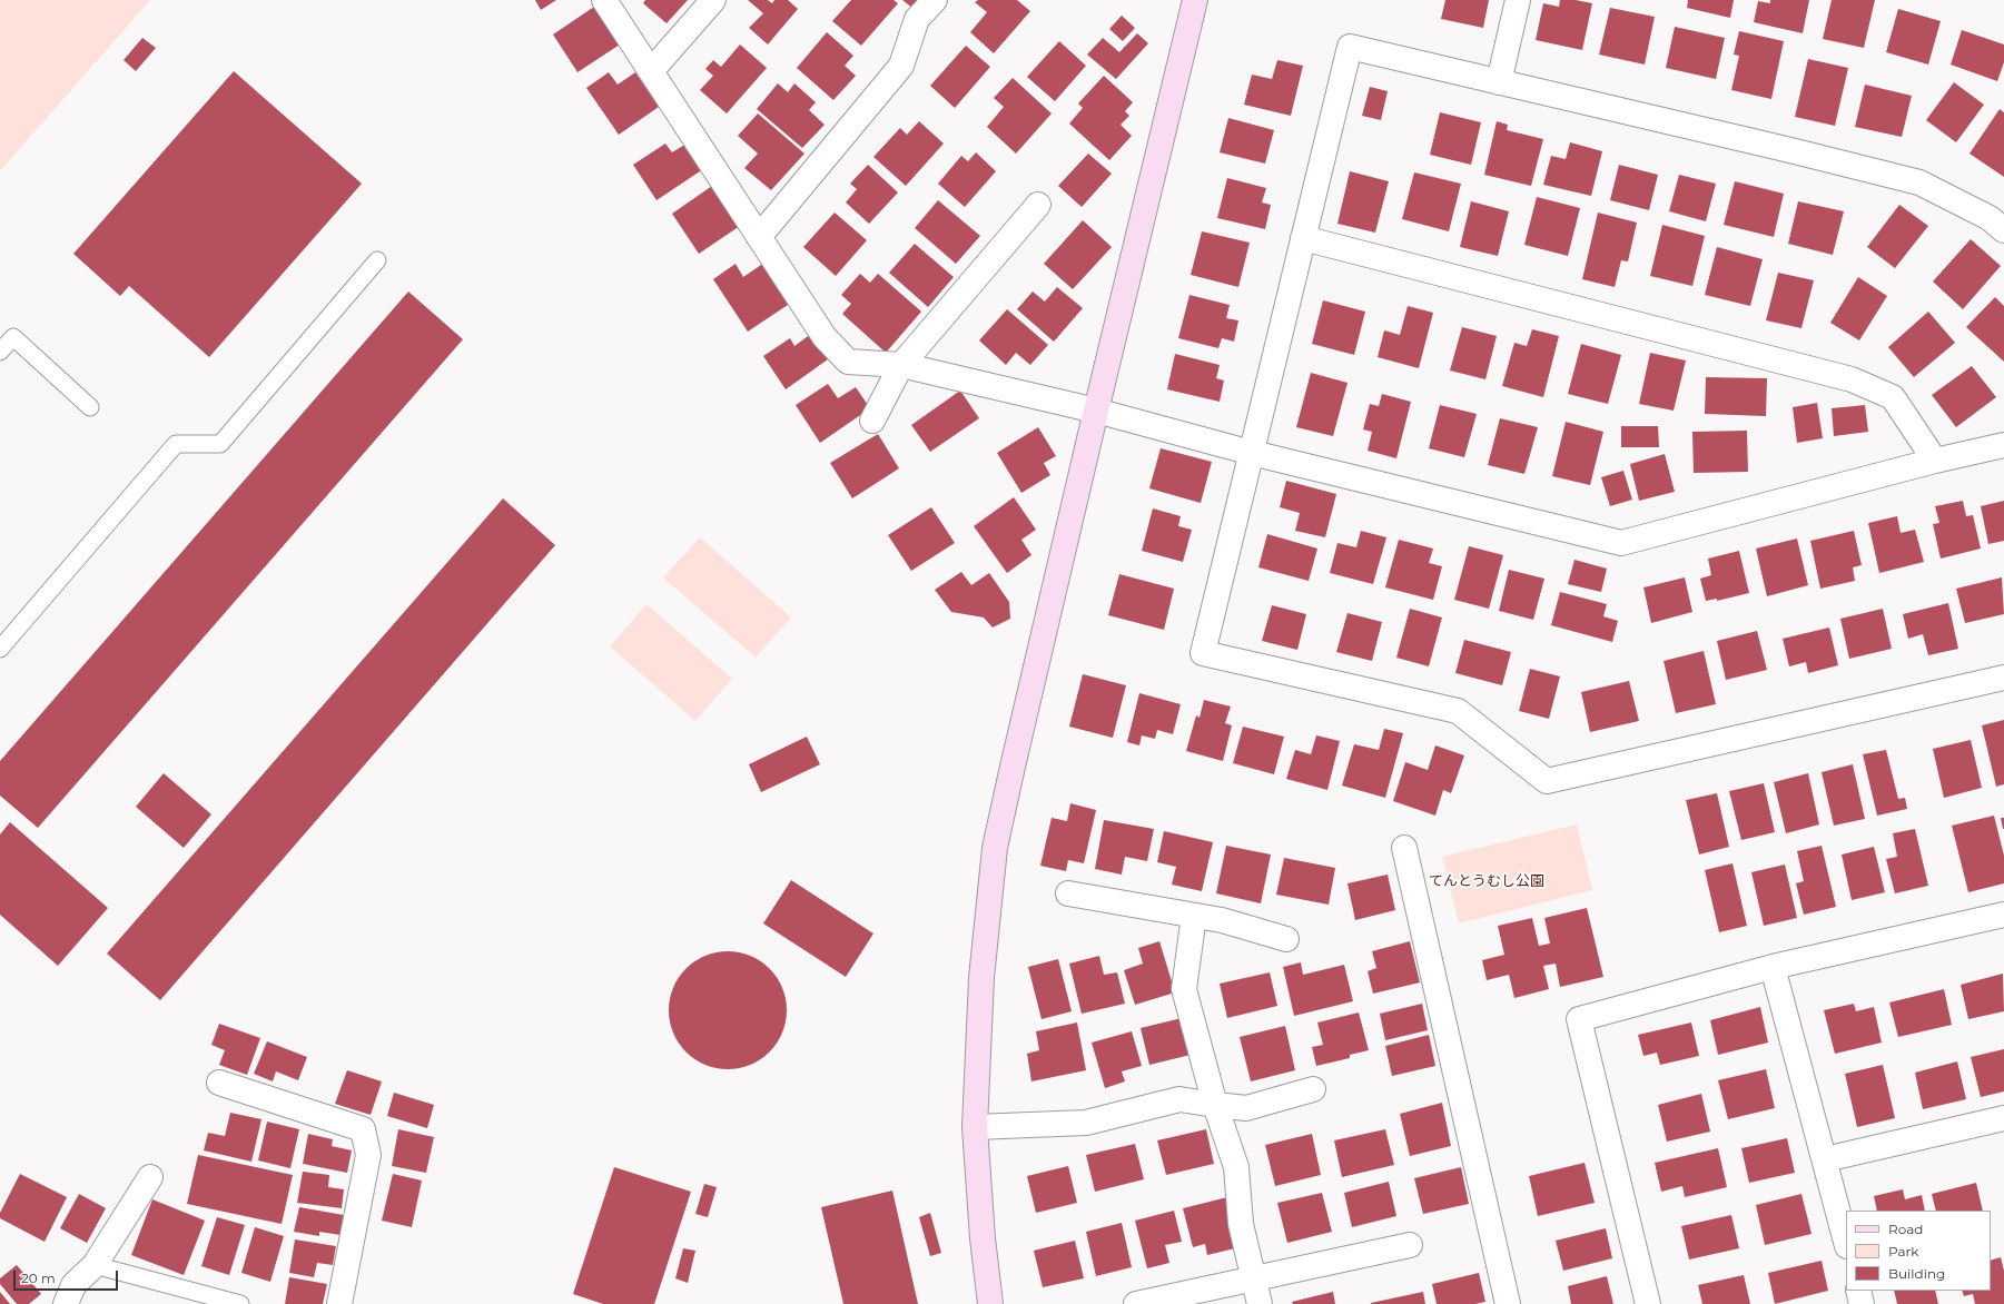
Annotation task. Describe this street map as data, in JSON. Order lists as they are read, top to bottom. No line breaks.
{"parks":["てんとうむし公園"],"legend":["Road","Park","Building"],"scale_bar":"20 m"}
